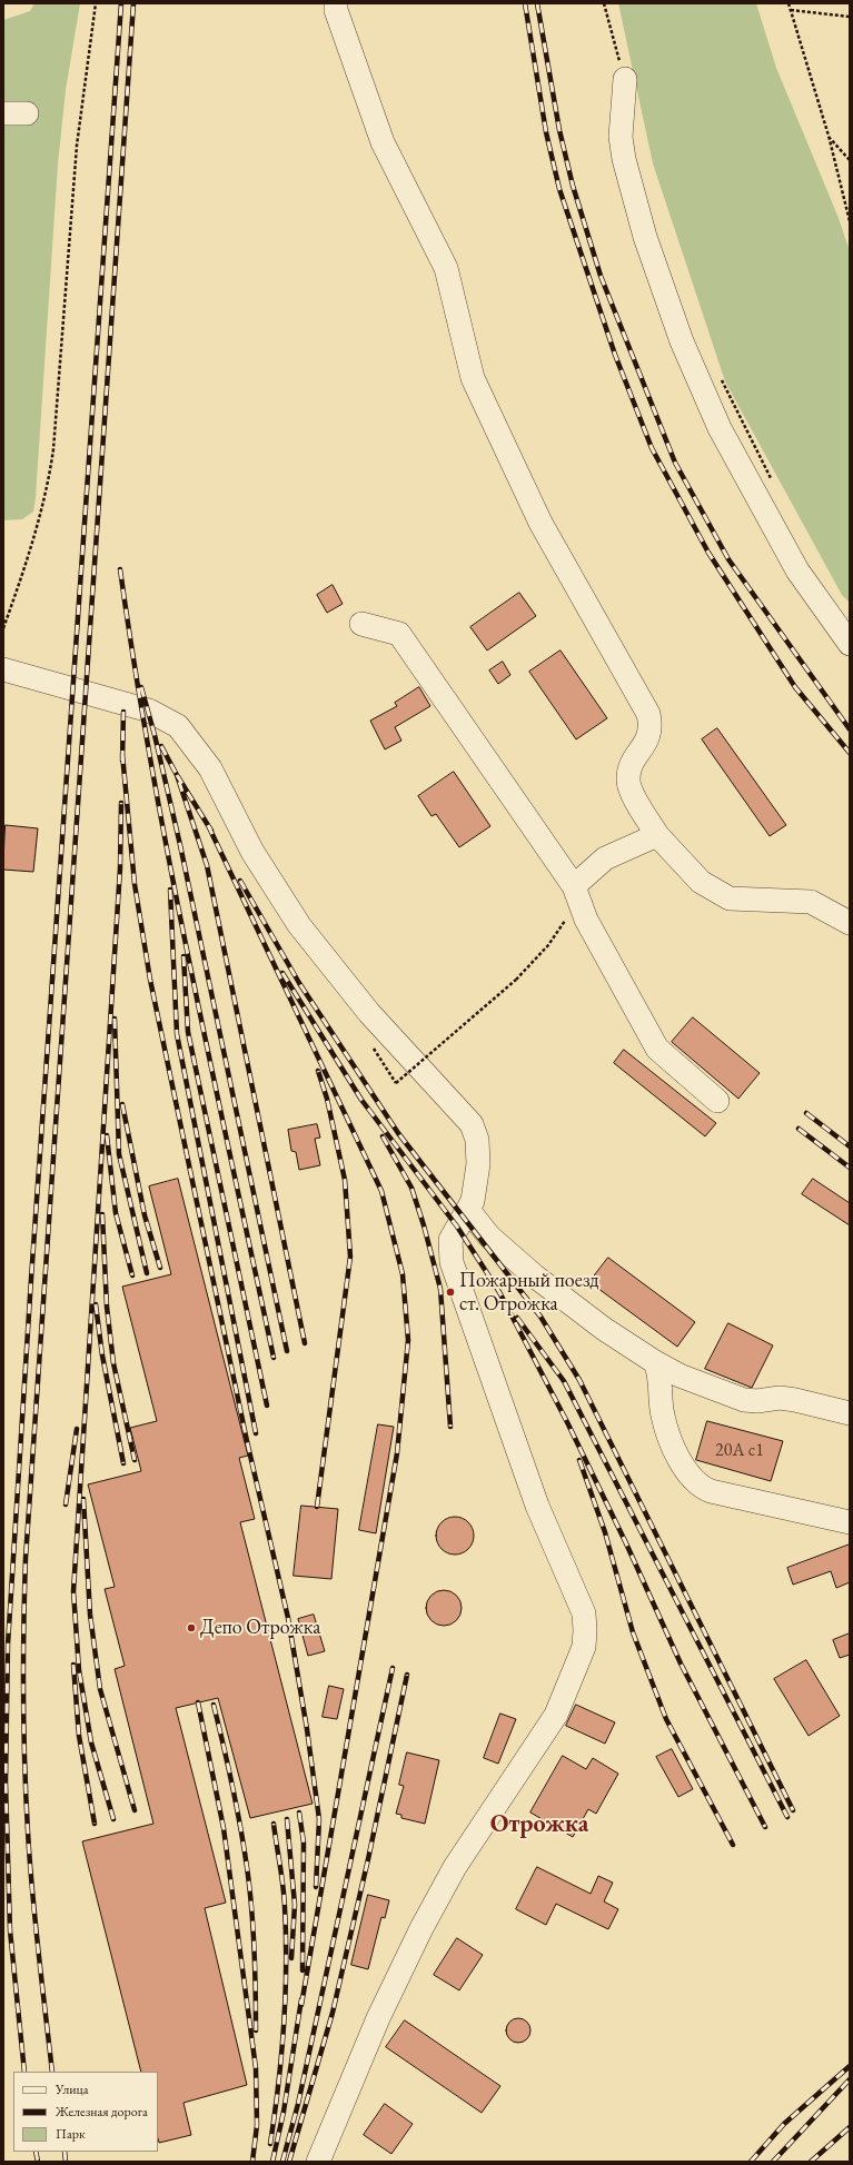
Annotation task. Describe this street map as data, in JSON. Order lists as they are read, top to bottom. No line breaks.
{"districts":["Отрожка"],"places":["Пожарный поезд ст. Отрожка","Депо Отрожка"],"house_numbers":["20А с1"],"legend":["Улица","Железная дорога","Парк"]}
